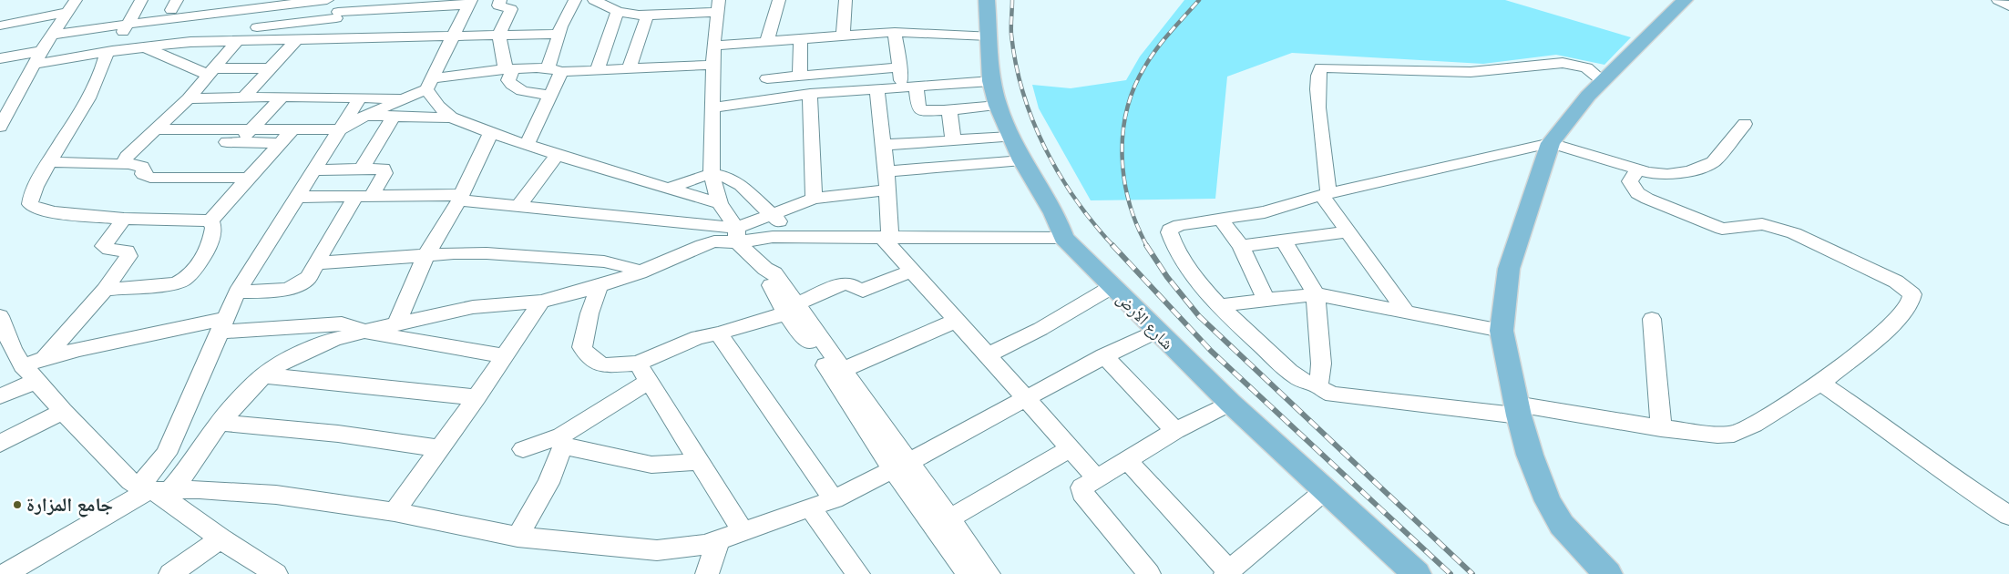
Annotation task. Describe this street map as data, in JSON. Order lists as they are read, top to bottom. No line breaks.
{"streets":{"main road":["شارع الأرض"]},"places":["جامع المزارة"]}
